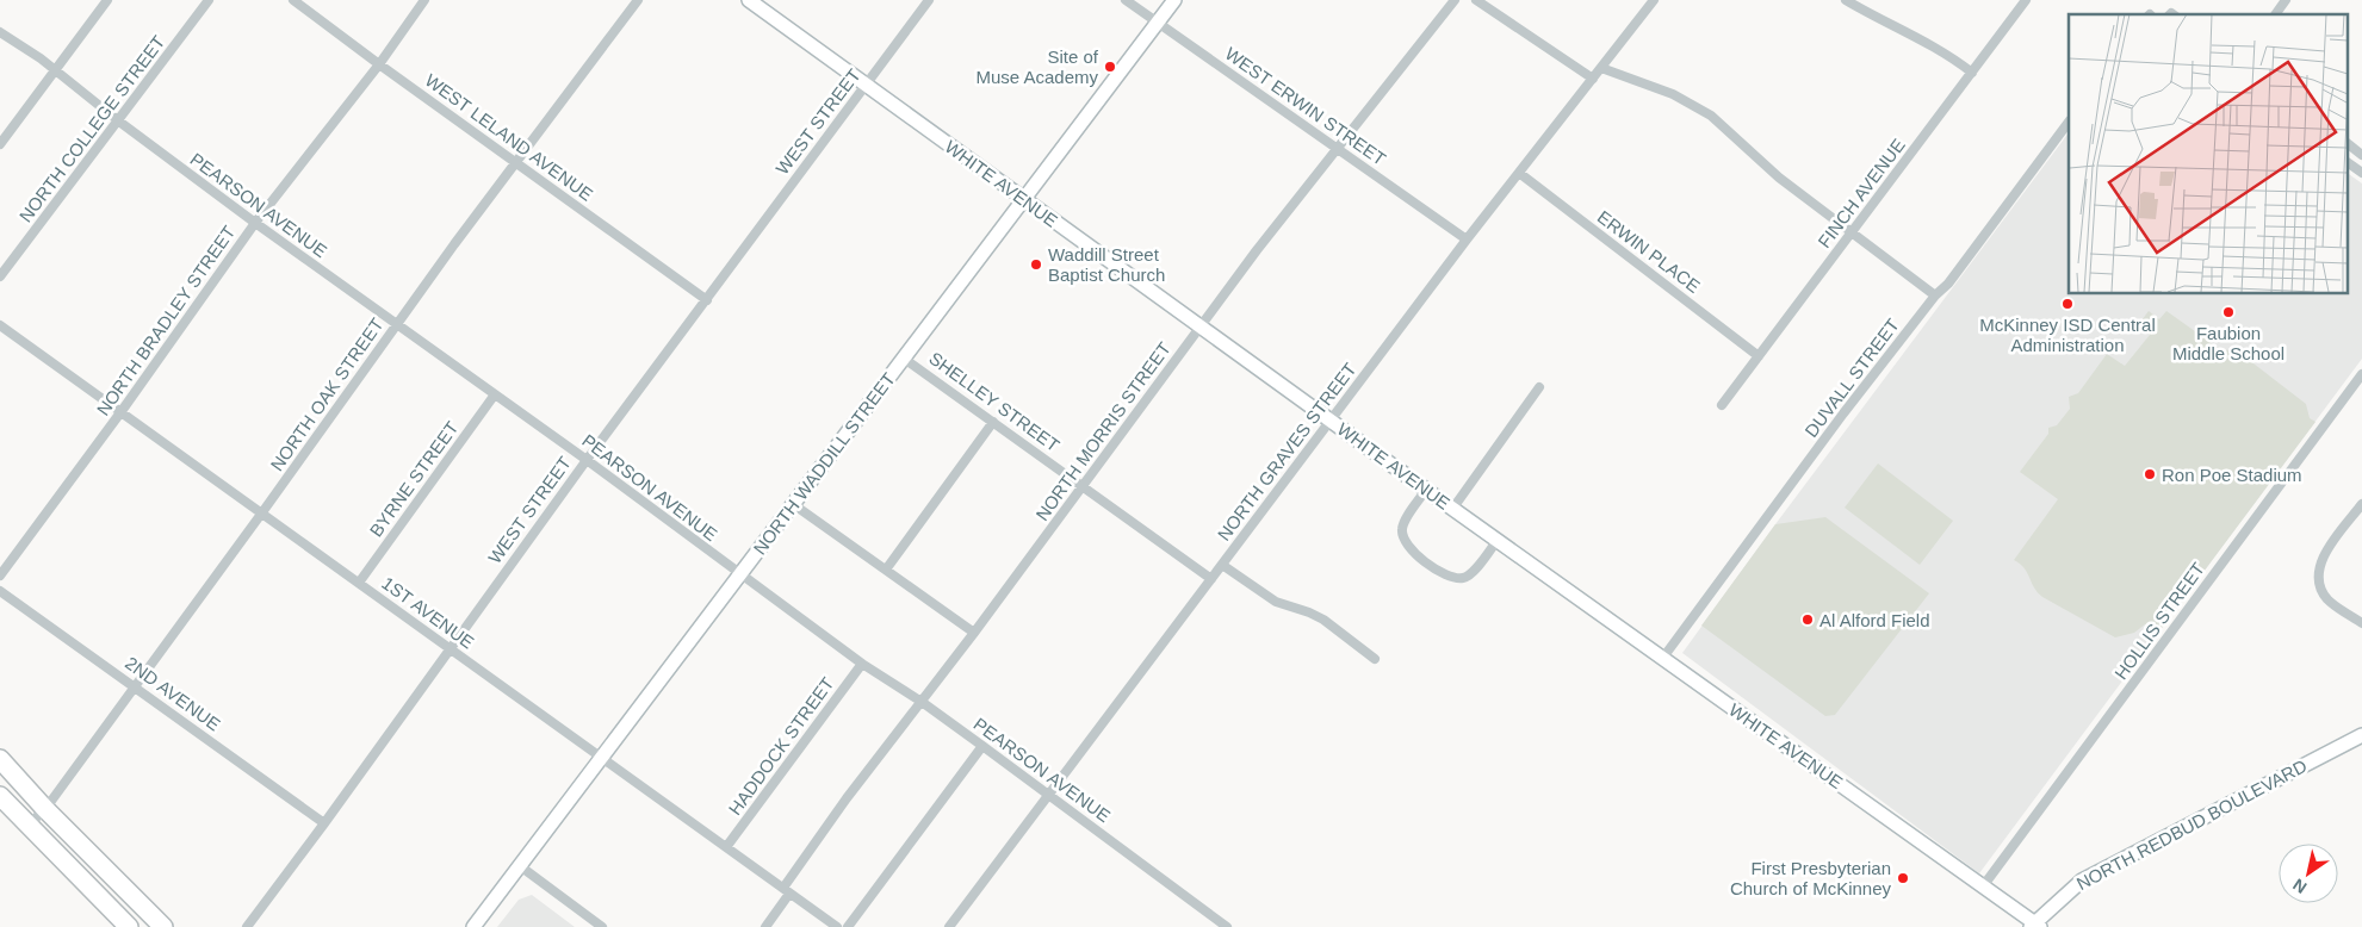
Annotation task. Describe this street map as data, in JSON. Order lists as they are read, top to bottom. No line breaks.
{"streets":{"street":["WEST ERWIN STREET","WEST STREET","NORTH COLLEGE STREET","WEST LELAND AVENUE","WHITE AVENUE","FINCH AVENUE","PEARSON AVENUE","ERWIN PLACE","NORTH BRADLEY STREET","DUVALL STREET","NORTH OAK STREET","SHELLEY STREET","NORTH MORRIS STREET","NORTH GRAVES STREET","NORTH WADDILL STREET","BYRNE STREET","1ST AVENUE","HOLLIS STREET","2ND AVENUE","HADDOCK STREET","NORTH REDBUD BOULEVARD"]},"crossings":[["WEST ERWIN STREET","NORTH MORRIS STREET"],["WEST ERWIN STREET","NORTH GRAVES STREET"],["WEST ERWIN STREET","NORTH WADDILL STREET"],["WEST STREET","WEST LELAND AVENUE"],["WEST STREET","WHITE AVENUE"],["WEST STREET","PEARSON AVENUE"],["WEST STREET","1ST AVENUE"],["WEST STREET","2ND AVENUE"],["NORTH COLLEGE STREET","PEARSON AVENUE"],["WEST LELAND AVENUE","NORTH BRADLEY STREET"],["WEST LELAND AVENUE","NORTH OAK STREET"],["WHITE AVENUE","DUVALL STREET"],["WHITE AVENUE","NORTH MORRIS STREET"],["WHITE AVENUE","NORTH GRAVES STREET"],["WHITE AVENUE","NORTH WADDILL STREET"],["WHITE AVENUE","HOLLIS STREET"],["WHITE AVENUE","NORTH REDBUD BOULEVARD"],["FINCH AVENUE","ERWIN PLACE"],["PEARSON AVENUE","NORTH BRADLEY STREET"],["PEARSON AVENUE","NORTH OAK STREET"],["PEARSON AVENUE","NORTH MORRIS STREET"],["PEARSON AVENUE","NORTH GRAVES STREET"],["PEARSON AVENUE","NORTH WADDILL STREET"],["PEARSON AVENUE","BYRNE STREET"],["PEARSON AVENUE","HADDOCK STREET"],["ERWIN PLACE","NORTH GRAVES STREET"],["NORTH BRADLEY STREET","1ST AVENUE"],["NORTH OAK STREET","1ST AVENUE"],["NORTH OAK STREET","2ND AVENUE"],["SHELLEY STREET","NORTH MORRIS STREET"],["SHELLEY STREET","NORTH GRAVES STREET"],["SHELLEY STREET","NORTH WADDILL STREET"],["NORTH MORRIS STREET","1ST AVENUE"],["NORTH WADDILL STREET","1ST AVENUE"],["BYRNE STREET","1ST AVENUE"],["1ST AVENUE","HADDOCK STREET"]],"places":["Site of Muse Academy","Waddill Street Baptist Church","McKinney ISD Central Administration","Faubion Middle School","Ron Poe Stadium","Al Alford Field","First Presbyterian Church of McKinney"],"north":"bottom left"}
